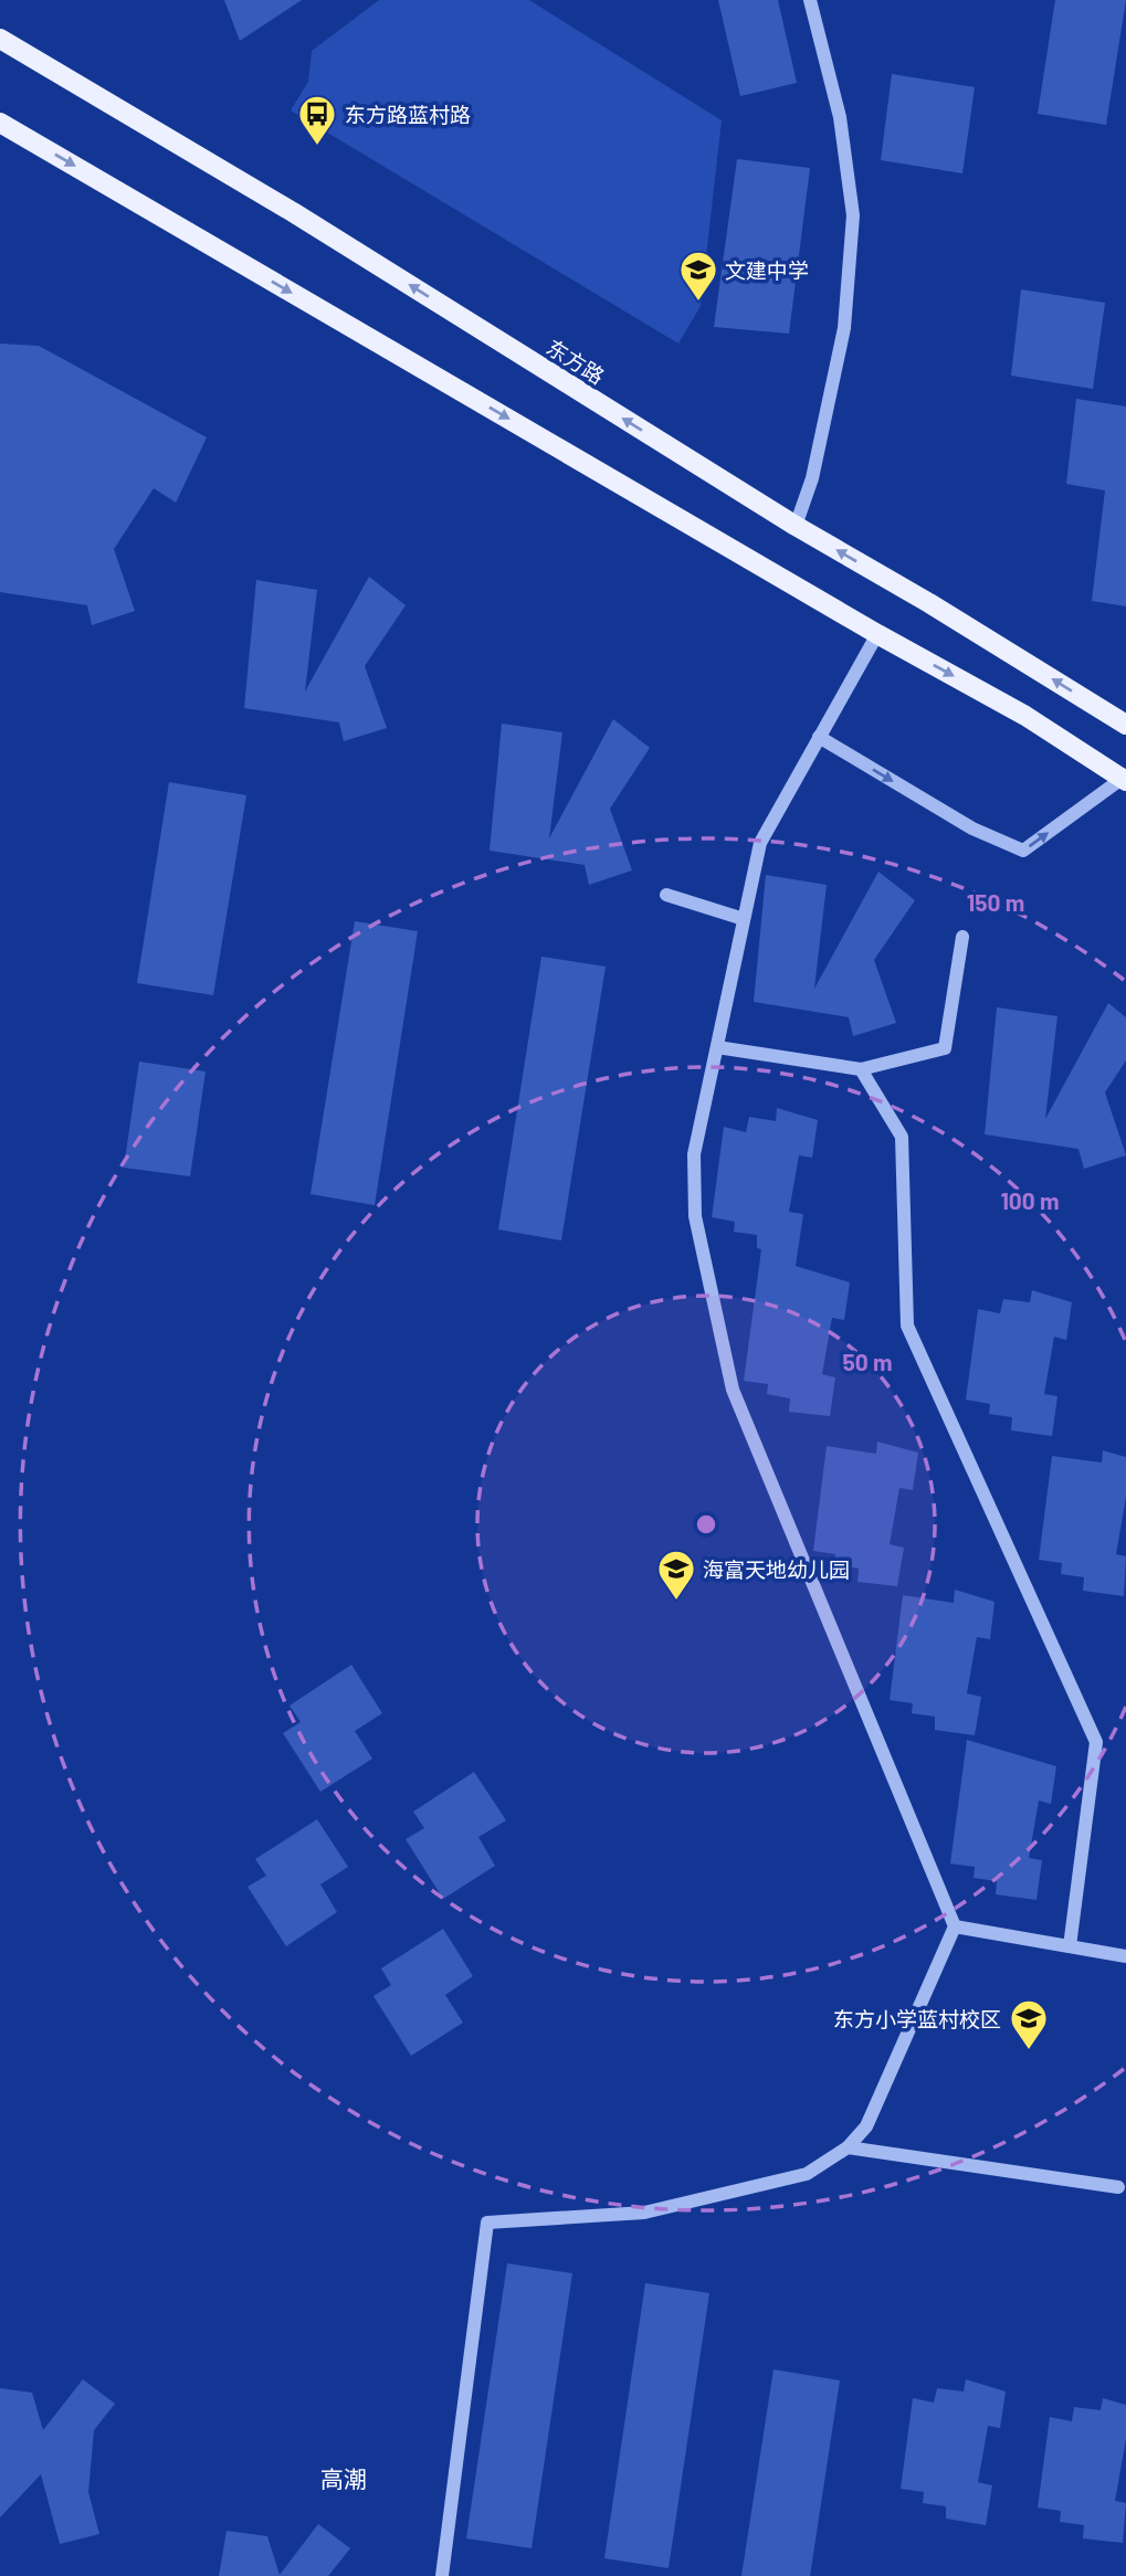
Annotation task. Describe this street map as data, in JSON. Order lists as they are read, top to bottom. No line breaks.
{"streets":{"main road":["东方路"]},"districts":["高潮"],"places":{"bus stop":["东方路蓝村路"],"school or university":["文建中学","海富天地幼儿园","东方小学蓝村校区"]},"rings":["150 m","100 m","50 m"]}
